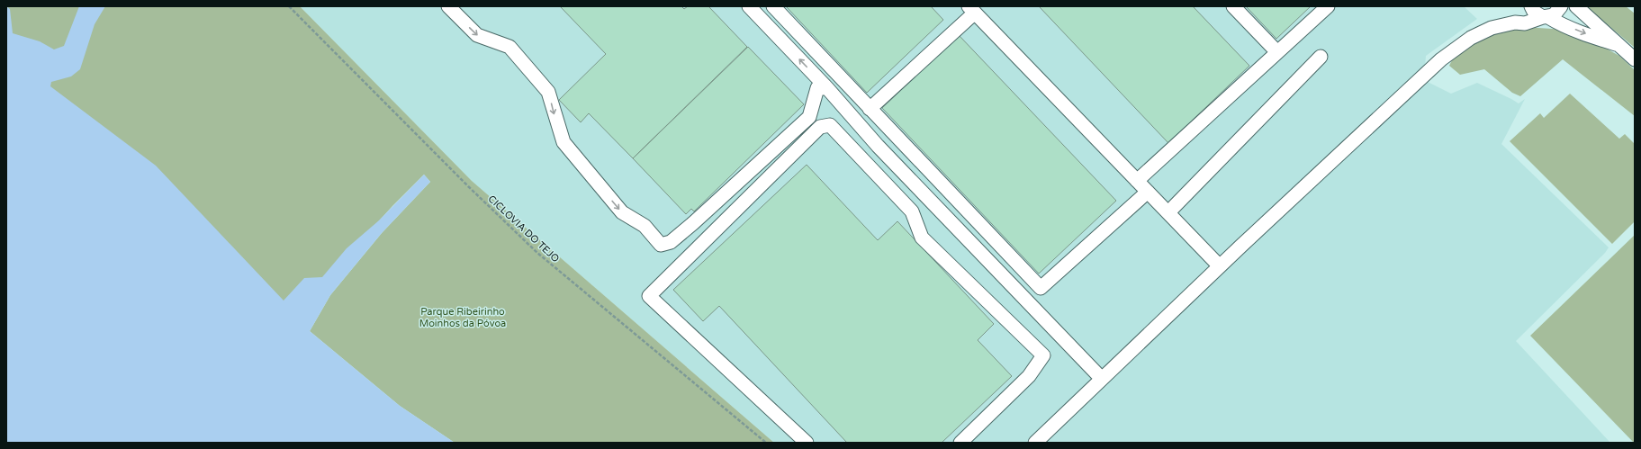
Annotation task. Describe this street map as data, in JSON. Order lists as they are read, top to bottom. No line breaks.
{"streets":{"path":["CICLOVIA DO TEJO"]},"parks":["Parque Ribeirinho Moinhos da Póvoa"]}
